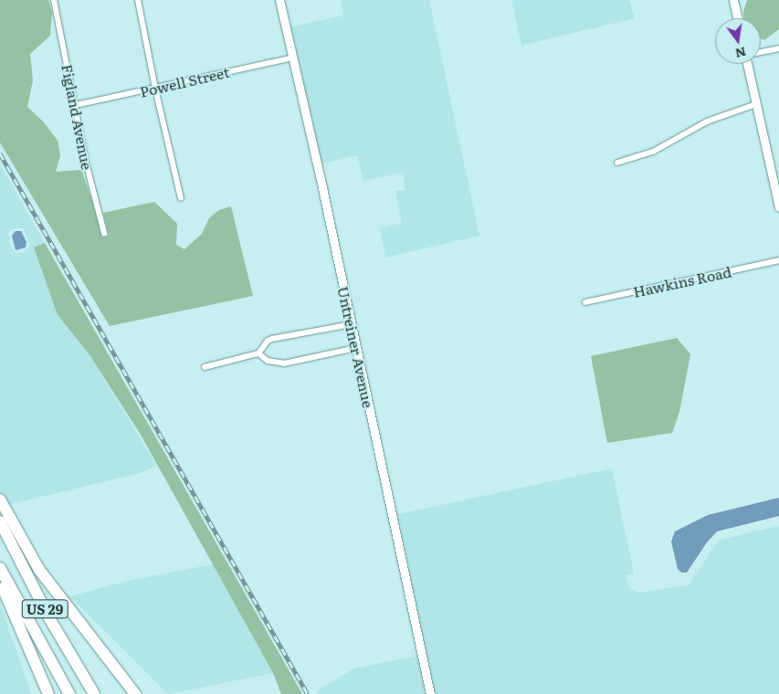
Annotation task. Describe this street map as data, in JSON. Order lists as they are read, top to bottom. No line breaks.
{"streets":{"highway":["US 29"],"street":["Powell Street","Figland Avenue","Hawkins Road","Untreiner Avenue"]},"crossings":[["Powell Street","Figland Avenue"],["Powell Street","Untreiner Avenue"]],"north":"bottom"}
